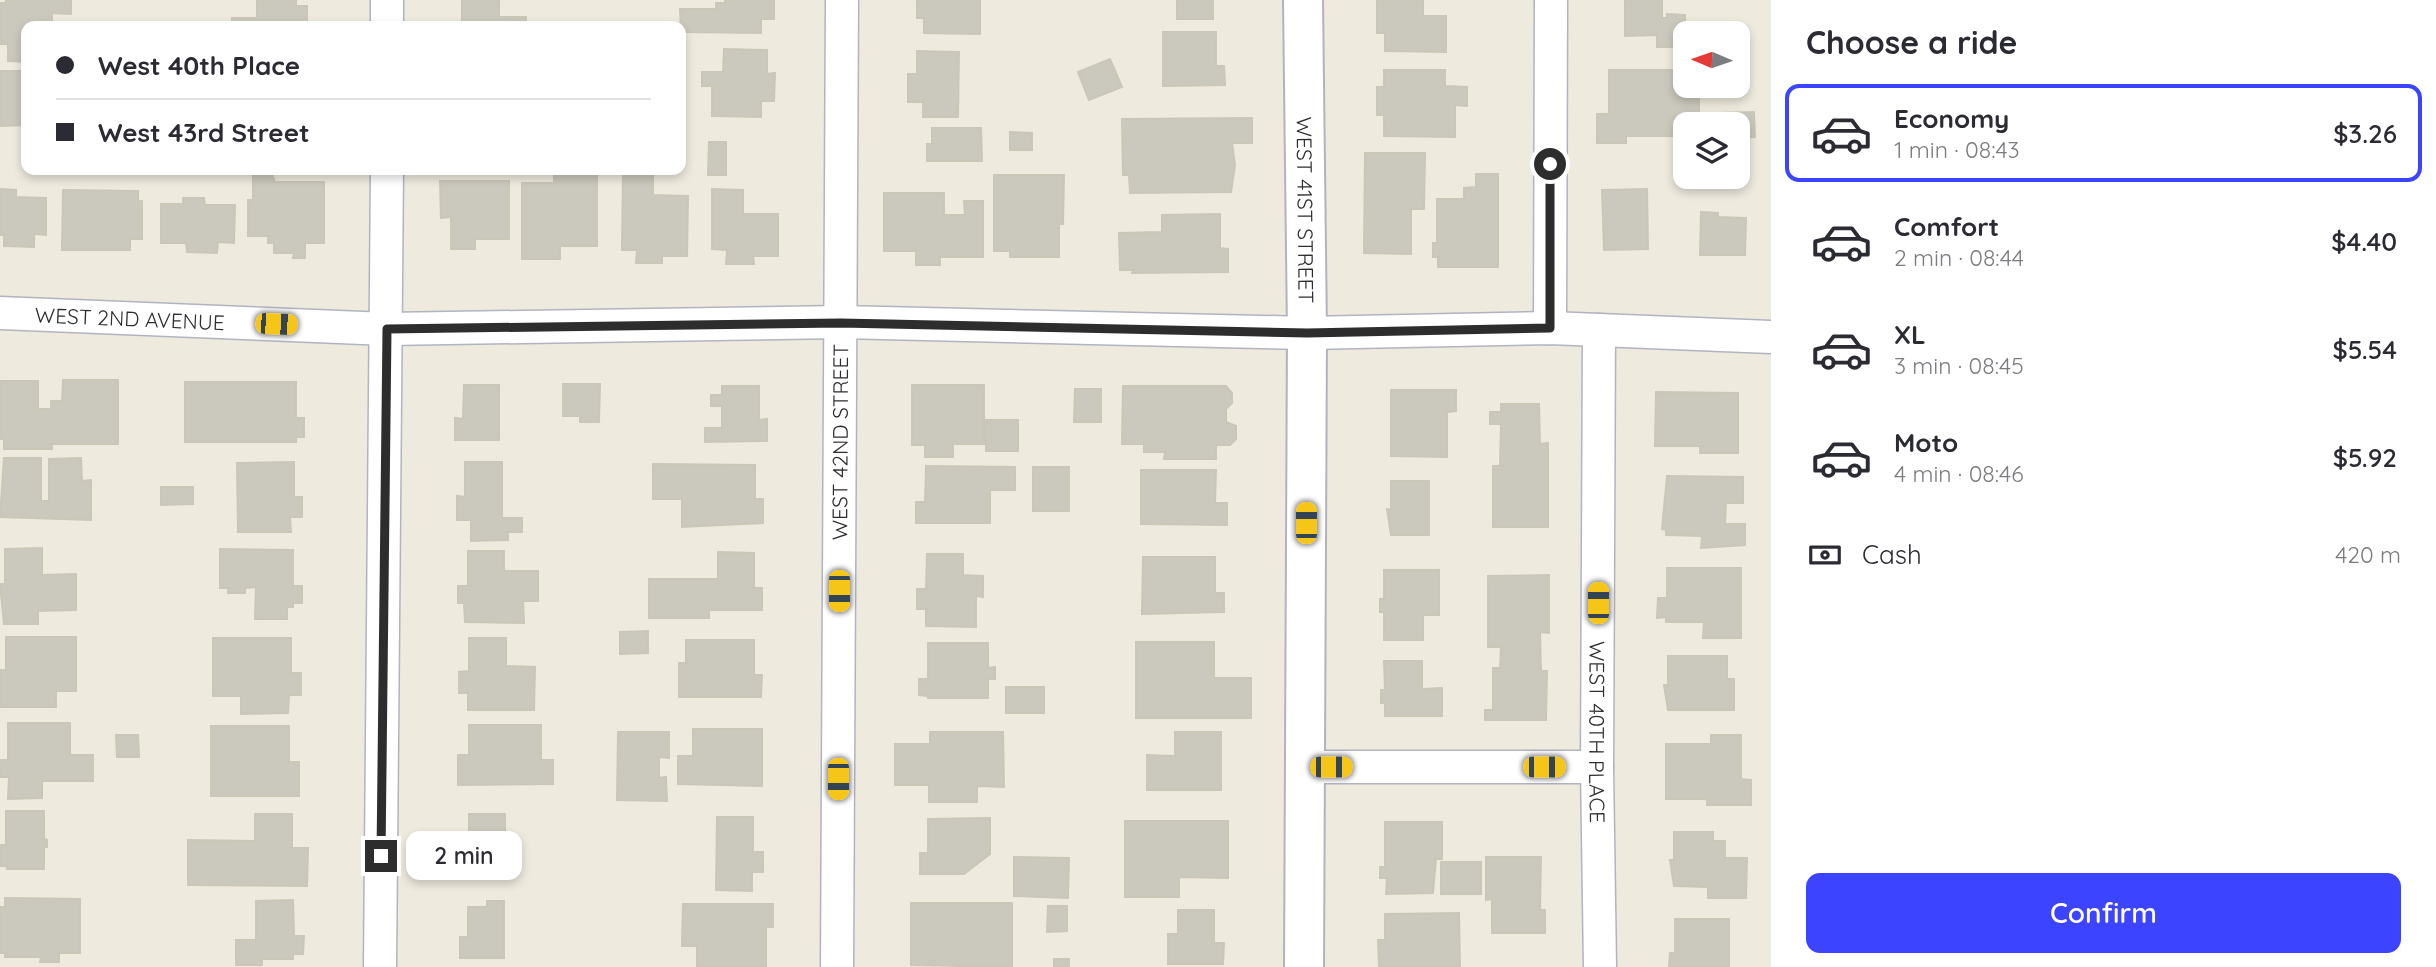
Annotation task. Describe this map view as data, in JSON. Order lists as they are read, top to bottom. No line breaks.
{"streets":{"street":["WEST 41ST STREET","WEST 2ND AVENUE","WEST 42ND STREET","WEST 40TH PLACE"]},"crossings":[["WEST 41ST STREET","WEST 2ND AVENUE"],["WEST 2ND AVENUE","WEST 42ND STREET"],["WEST 2ND AVENUE","WEST 40TH PLACE"]],"north":"left","page":{"heading":"Choose a ride","banner":["West 40th Place","West 43rd Street"],"list":[{"name":"Economy","note":"1 min · 08:43","value":"$3.26"},{"name":"Comfort","note":"2 min · 08:44","value":"$4.40"},{"name":"XL","note":"3 min · 08:45","value":"$5.54"},{"name":"Moto","note":"4 min · 08:46","value":"$5.92"}],"pay":["Cash","420 m"],"bubble":"2 min","buttons":"Confirm"}}
